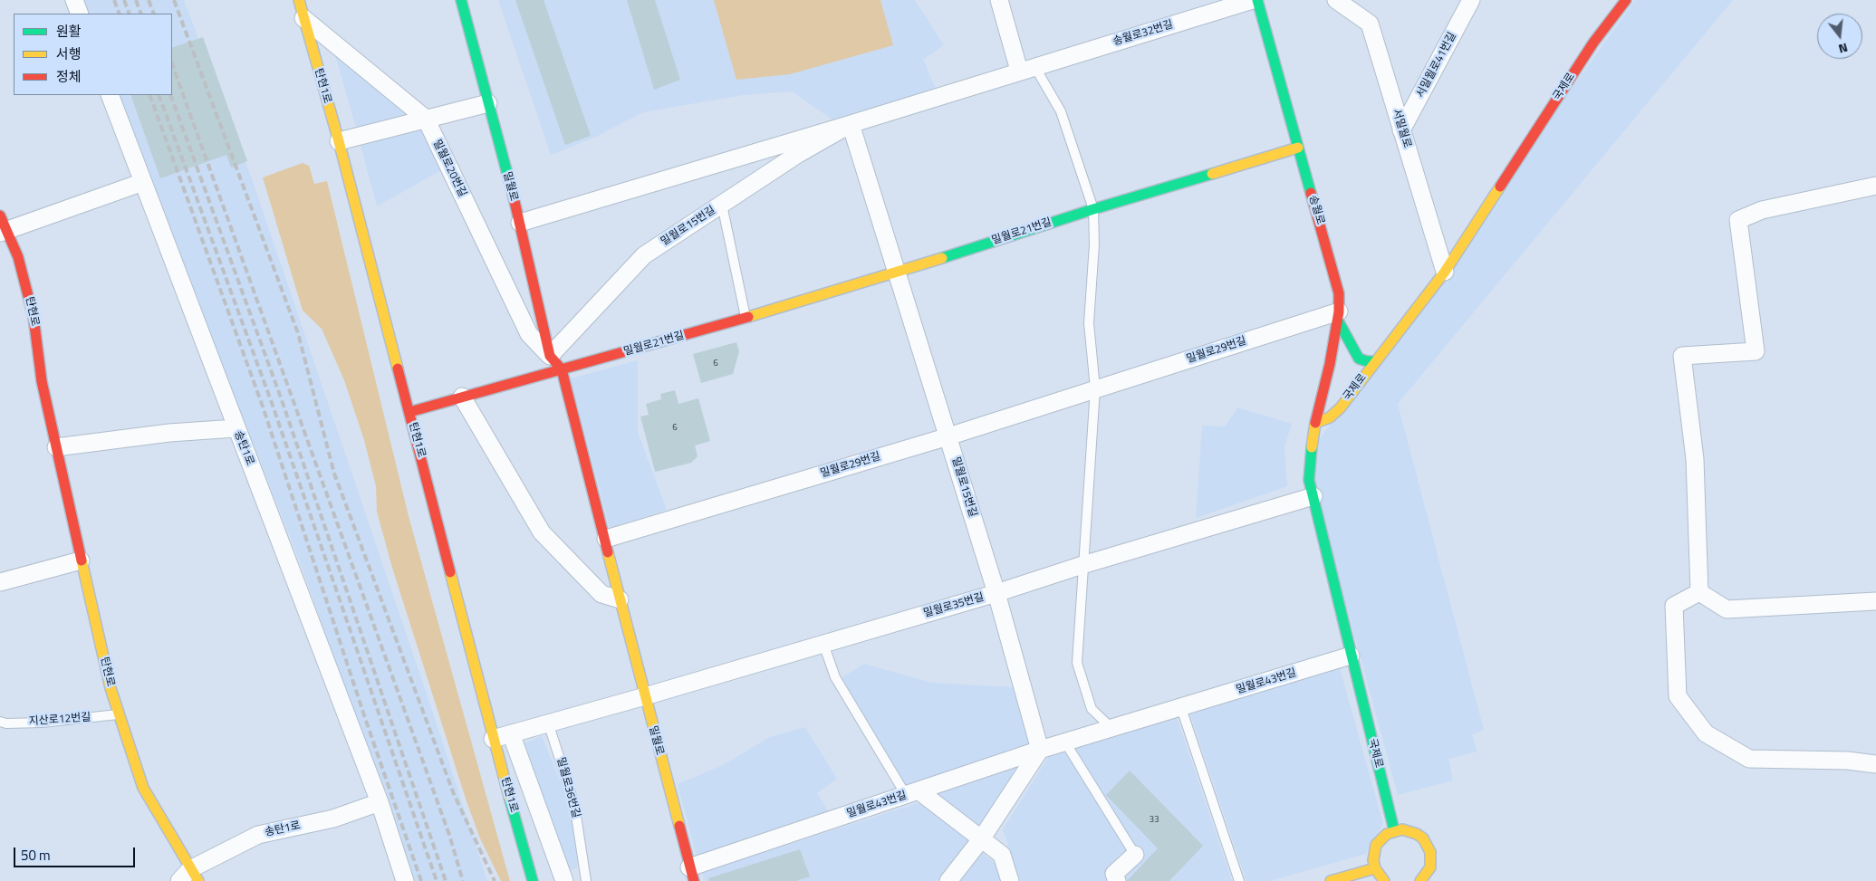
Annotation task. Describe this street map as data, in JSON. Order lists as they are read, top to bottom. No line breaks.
{"streets":{"street":["송월로32번길","서밀월로41번길","탄현1로","국제로","서밀월로","밀월로20번길","밀월로","송월로","밀월로15번길","밀월로21번길","탄현로","밀월로29번길","송탄1로","밀월로35번길","밀월로43번길"],"lane":["지산로12번길","밀월로36번길"]},"crossings":[["송월로32번길","밀월로15번길"],["서밀월로41번길","서밀월로"],["탄현1로","밀월로20번길"],["국제로","서밀월로"],["국제로","송월로"],["국제로","밀월로35번길"],["국제로","밀월로43번길"],["밀월로20번길","밀월로"],["밀월로20번길","밀월로15번길"],["밀월로","밀월로15번길"],["밀월로","밀월로21번길"],["밀월로","밀월로29번길"],["밀월로","밀월로35번길"],["밀월로","밀월로43번길"],["송월로","밀월로21번길"],["송월로","밀월로29번길"],["밀월로15번길","밀월로21번길"],["밀월로15번길","밀월로29번길"],["밀월로15번길","밀월로35번길"],["밀월로15번길","밀월로43번길"],["탄현로","송탄1로"],["탄현로","지산로12번길"]],"house_numbers":["6","6","33"],"legend":["원활","서행","정체"],"scale_bar":"50 m","north":"bottom"}
